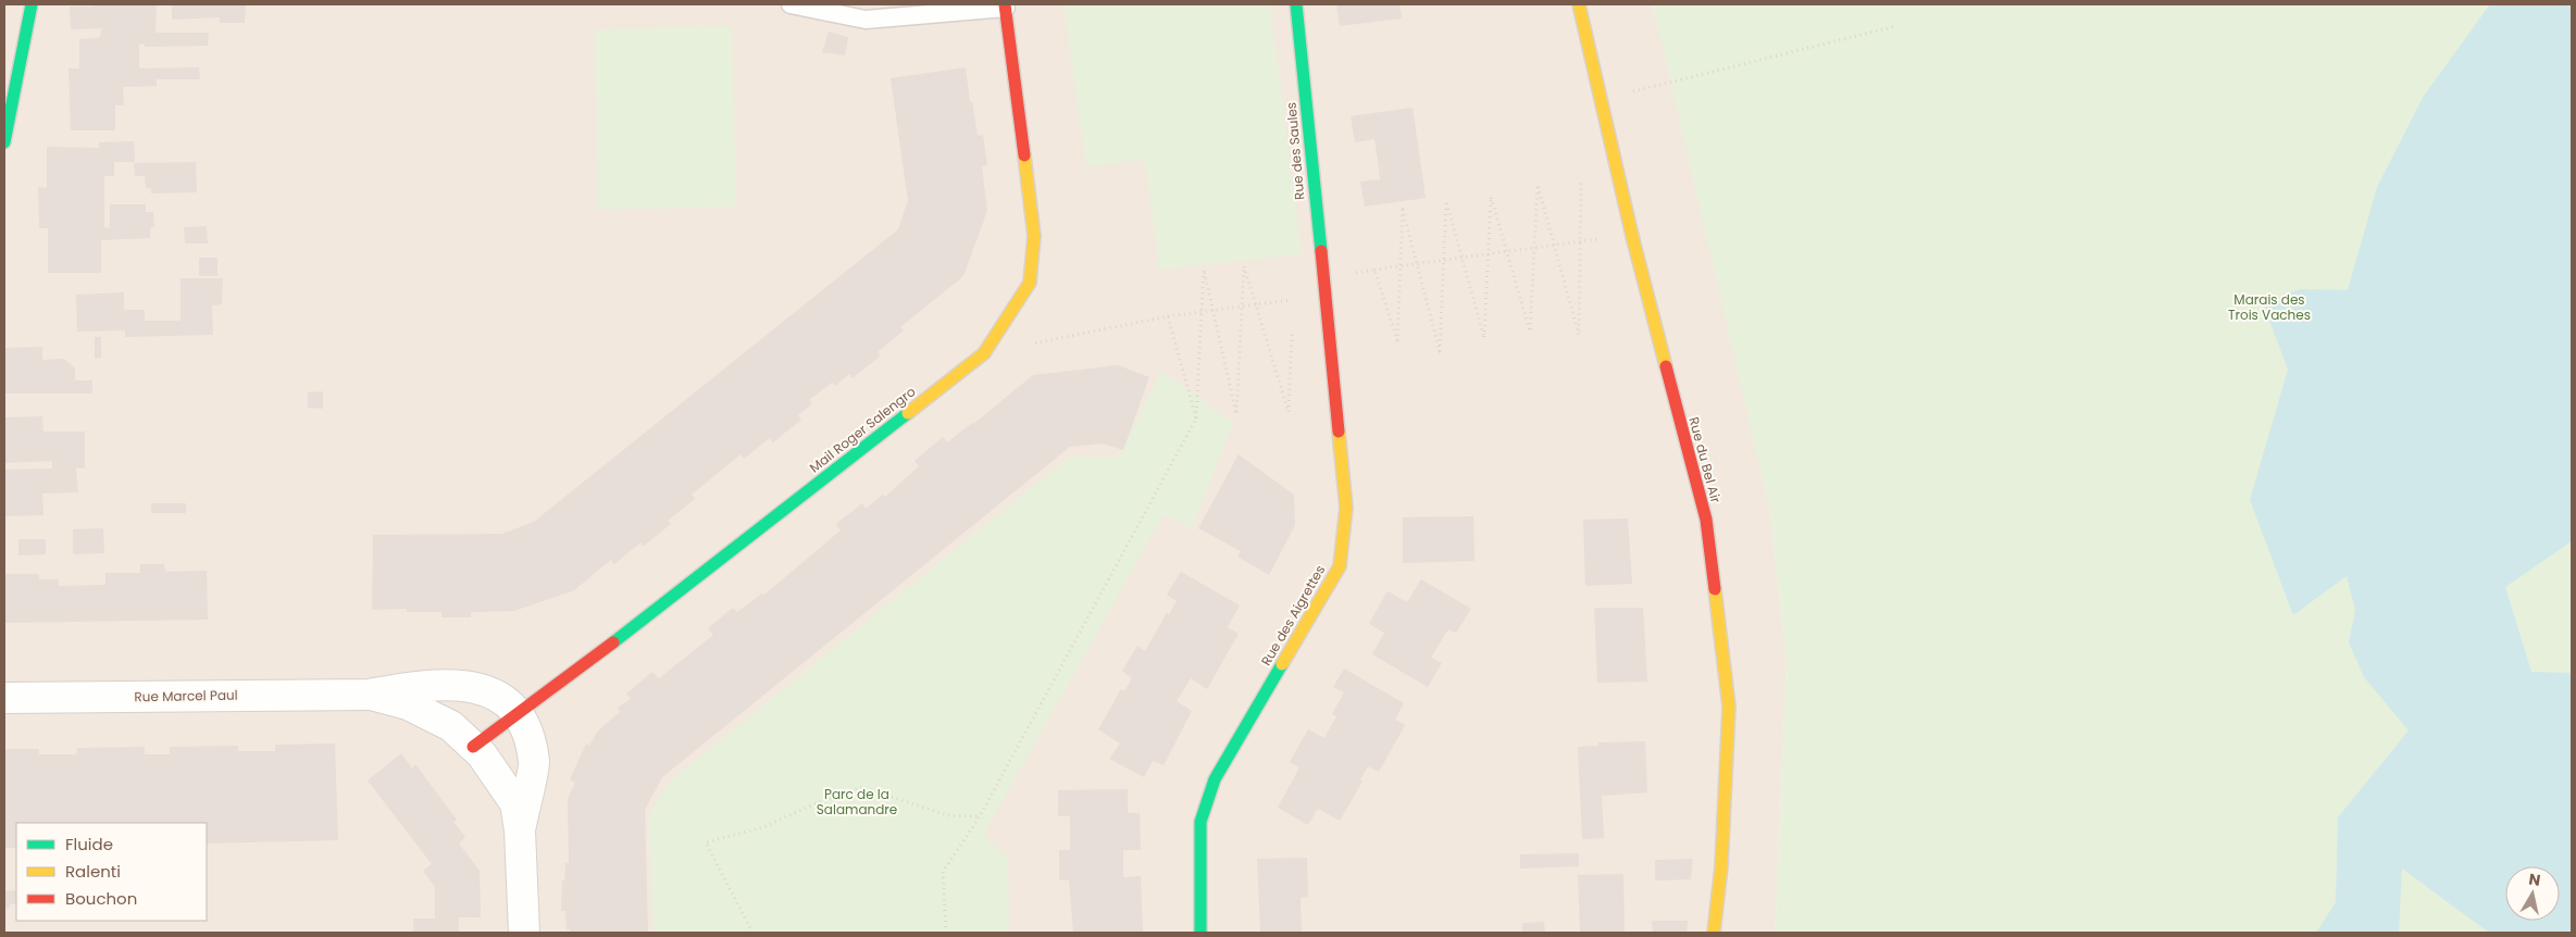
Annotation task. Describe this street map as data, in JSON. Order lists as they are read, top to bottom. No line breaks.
{"streets":{"street":["Rue des Saules","Mail Roger Salengro","Rue du Bel Air","Rue des Aigrettes","Rue Marcel Paul"]},"crossings":[["Rue des Saules","Rue des Aigrettes"],["Mail Roger Salengro","Rue Marcel Paul"]],"parks":["Marais des Trois Vaches","Parc de la Salamandre"],"legend":["Fluide","Ralenti","Bouchon"],"north":"top"}
